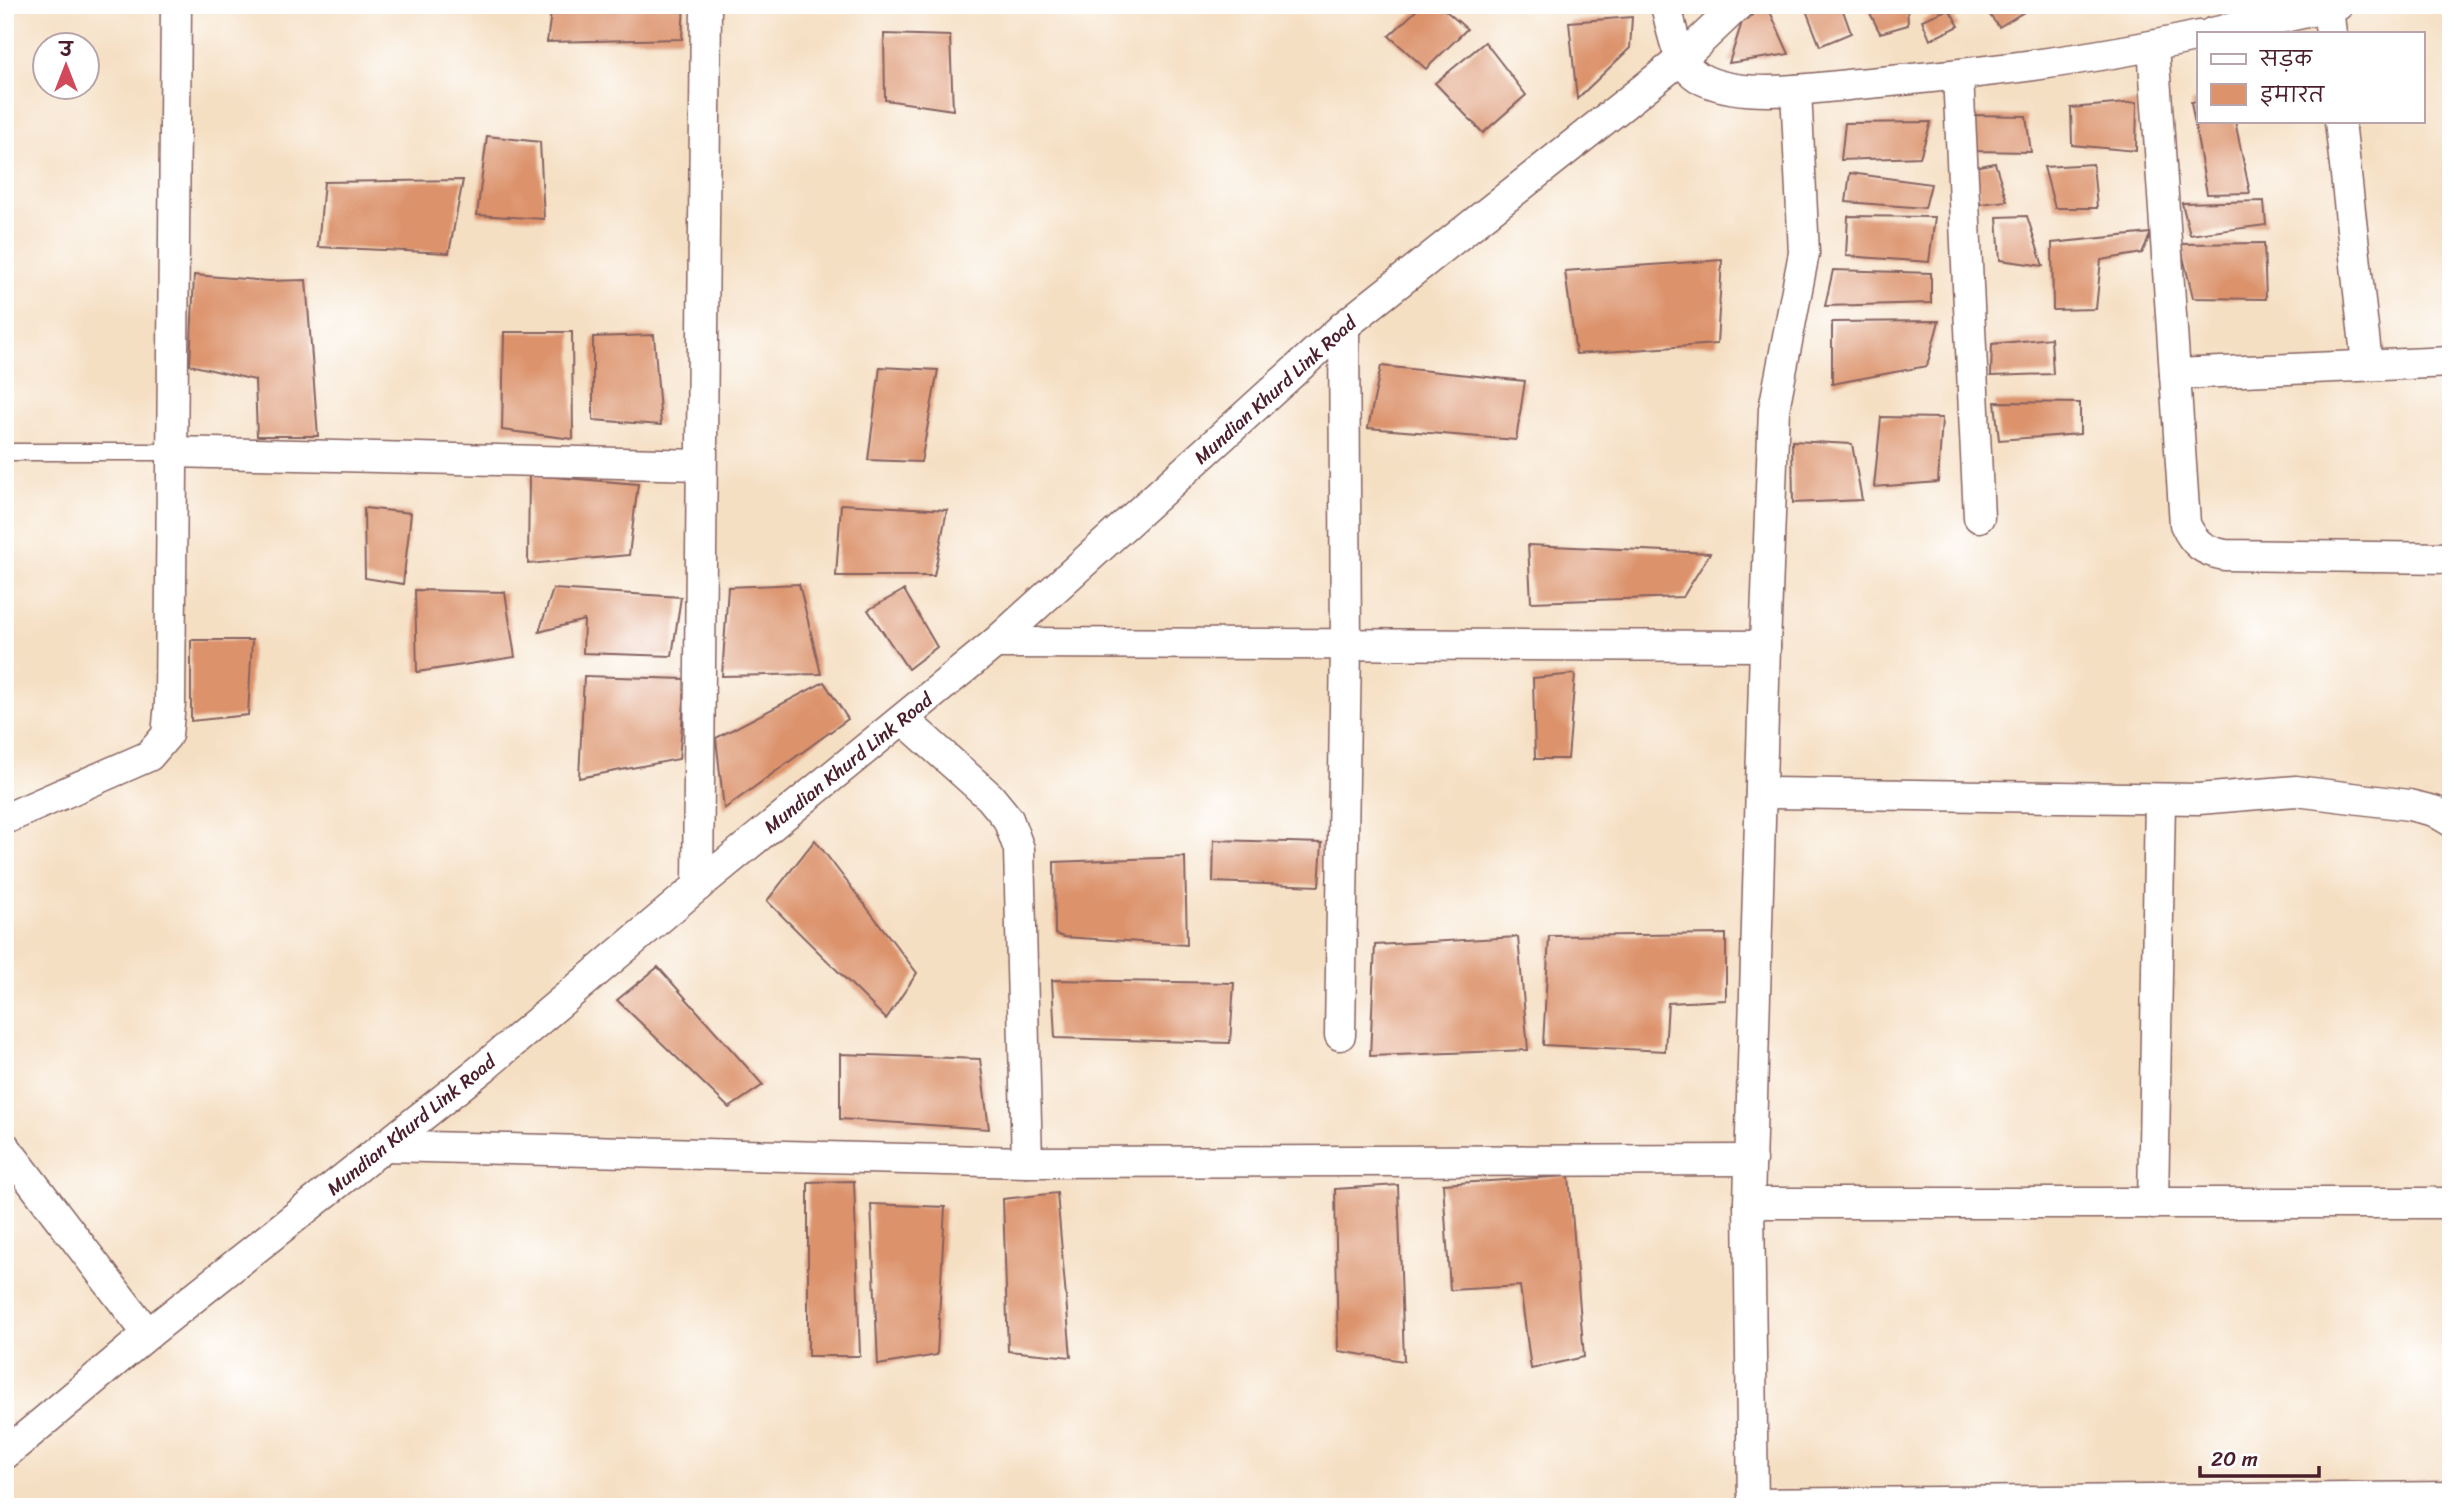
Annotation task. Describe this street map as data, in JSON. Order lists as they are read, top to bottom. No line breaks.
{"streets":{"street":["Mundian Khurd Link Road"]},"legend":["सड़क","इमारत"],"scale_bar":"20 m","north":"top"}
